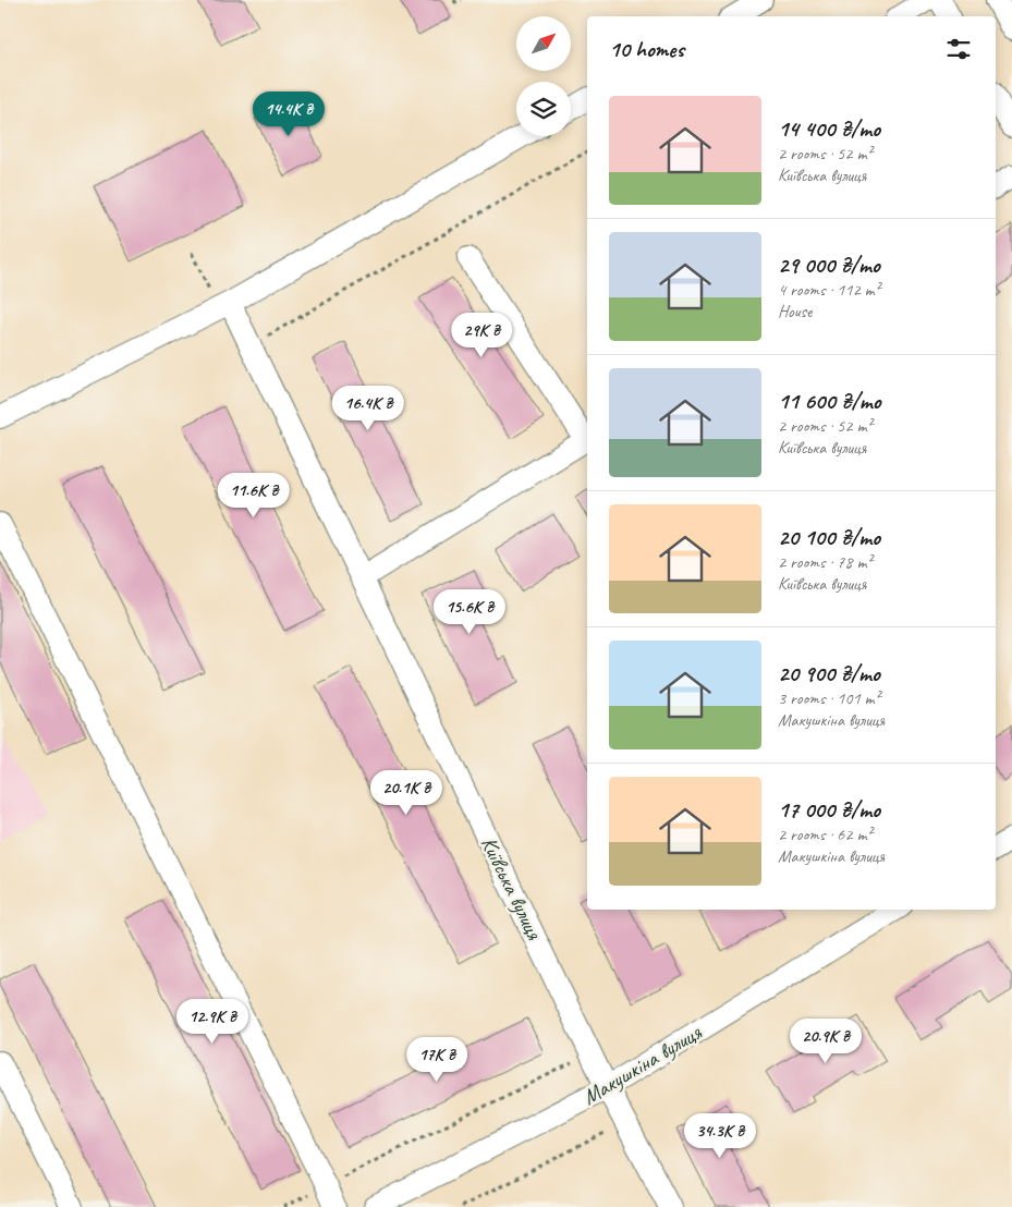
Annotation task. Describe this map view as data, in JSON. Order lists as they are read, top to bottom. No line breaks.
{"streets":{"street":["Київська вулиця","Макушкіна вулиця"]},"crossings":[["Київська вулиця","Макушкіна вулиця"]],"north":"top right","page":{"heading":"10 homes","list":[{"name":"14 400 ₴/mo","note":"2 rooms · 52 m² · Київська вулиця"},{"name":"29 000 ₴/mo","note":"4 rooms · 112 m² · House"},{"name":"11 600 ₴/mo","note":"2 rooms · 52 m² · Київська вулиця"},{"name":"20 100 ₴/mo","note":"2 rooms · 78 m² · Київська вулиця"},{"name":"20 900 ₴/mo","note":"3 rooms · 101 m² · Макушкіна вулиця"},{"name":"17 000 ₴/mo","note":"2 rooms · 62 m² · Макушкіна вулиця"}],"price":["14.4K ₴","29K ₴","16.4K ₴","11.6K ₴","15.6K ₴","20.1K ₴","12.9K ₴","20.9K ₴","17K ₴","34.3K ₴"]}}
